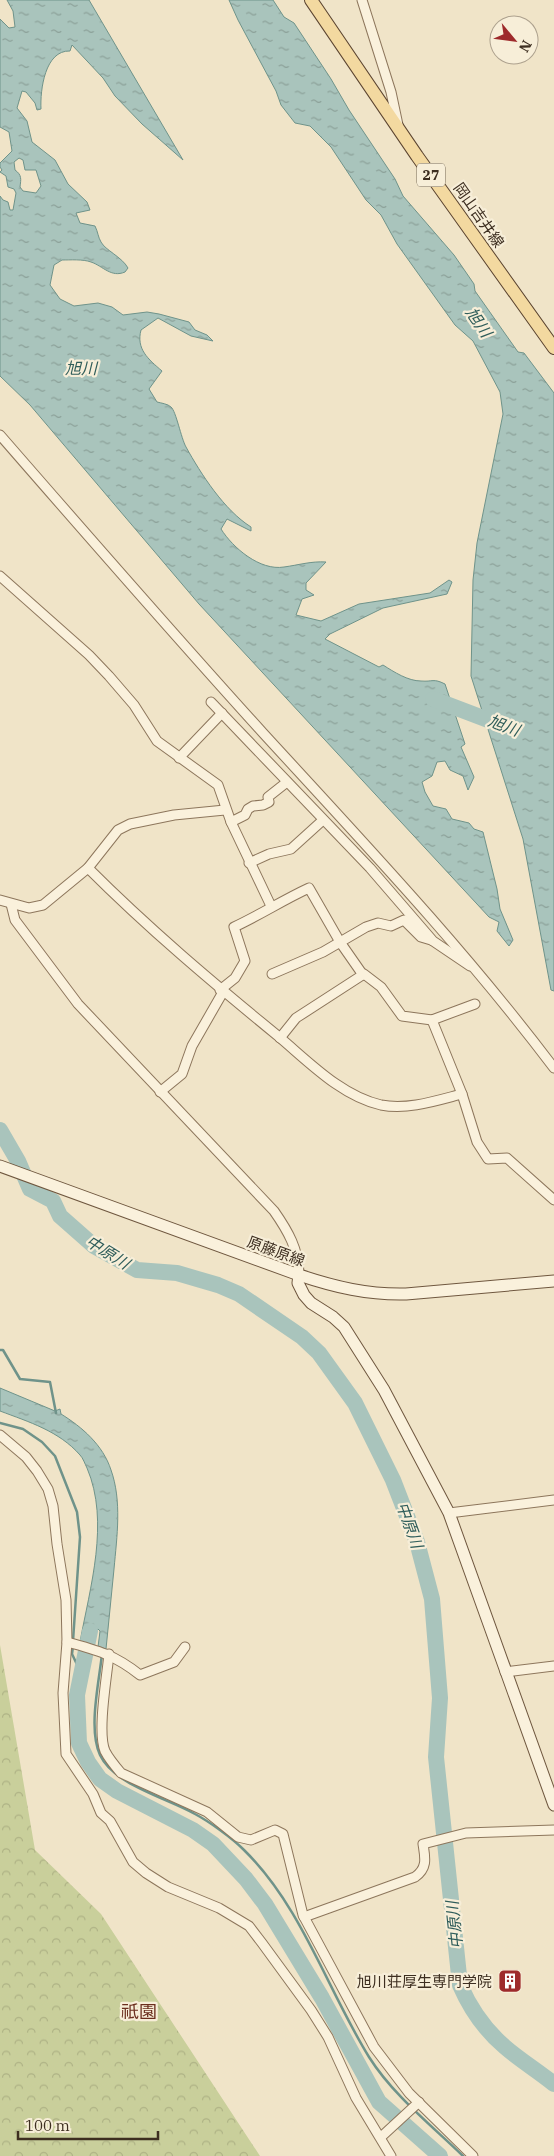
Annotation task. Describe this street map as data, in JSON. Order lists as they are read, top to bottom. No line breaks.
{"streets":{"main road":["27","岡山吉井線"],"street":["原藤原線"]},"districts":["祇園"],"water":["旭川","中原川"],"places":{"building":["旭川荘厚生専門学院"]},"scale_bar":"100 m","north":"bottom right"}
